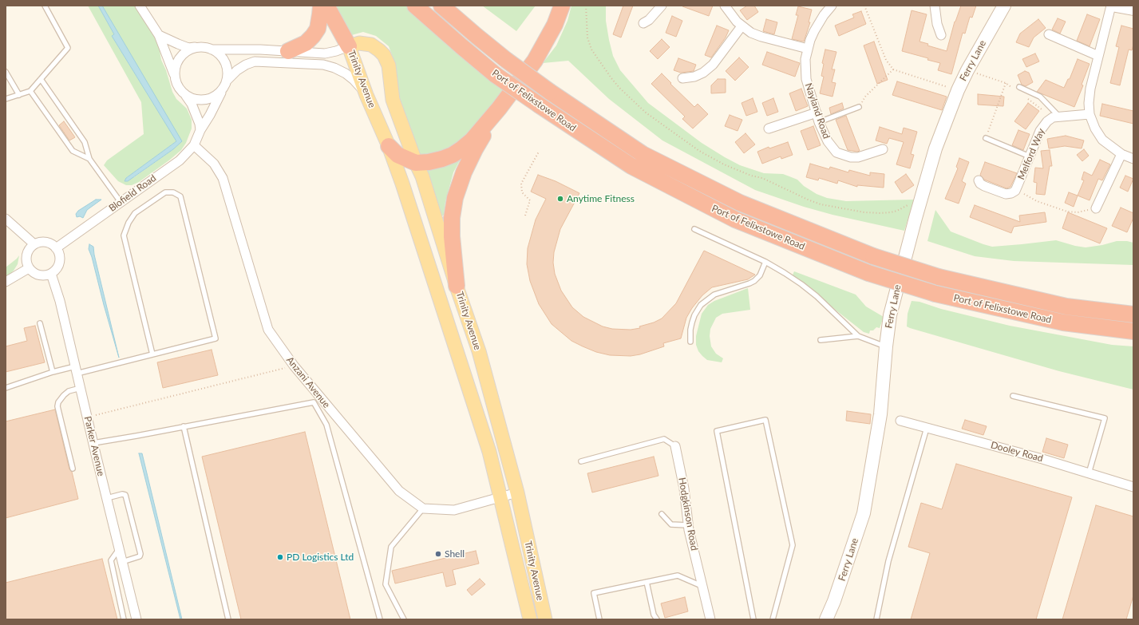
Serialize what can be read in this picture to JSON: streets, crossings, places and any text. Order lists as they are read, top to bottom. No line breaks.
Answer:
{"streets":{"highway":["Port of Felixstowe Road"],"main road":["Trinity Avenue"],"street":["Ferry Lane","Nayland Road","Melford Way","Blofield Road","Anzani Avenue","Parker Avenue","Dooley Road","Hodgkinson Road"]},"crossings":[["Blofield Road","Anzani Avenue"],["Blofield Road","Parker Avenue"]],"places":["Anytime Fitness","Shell","PD Logistics Ltd"]}
